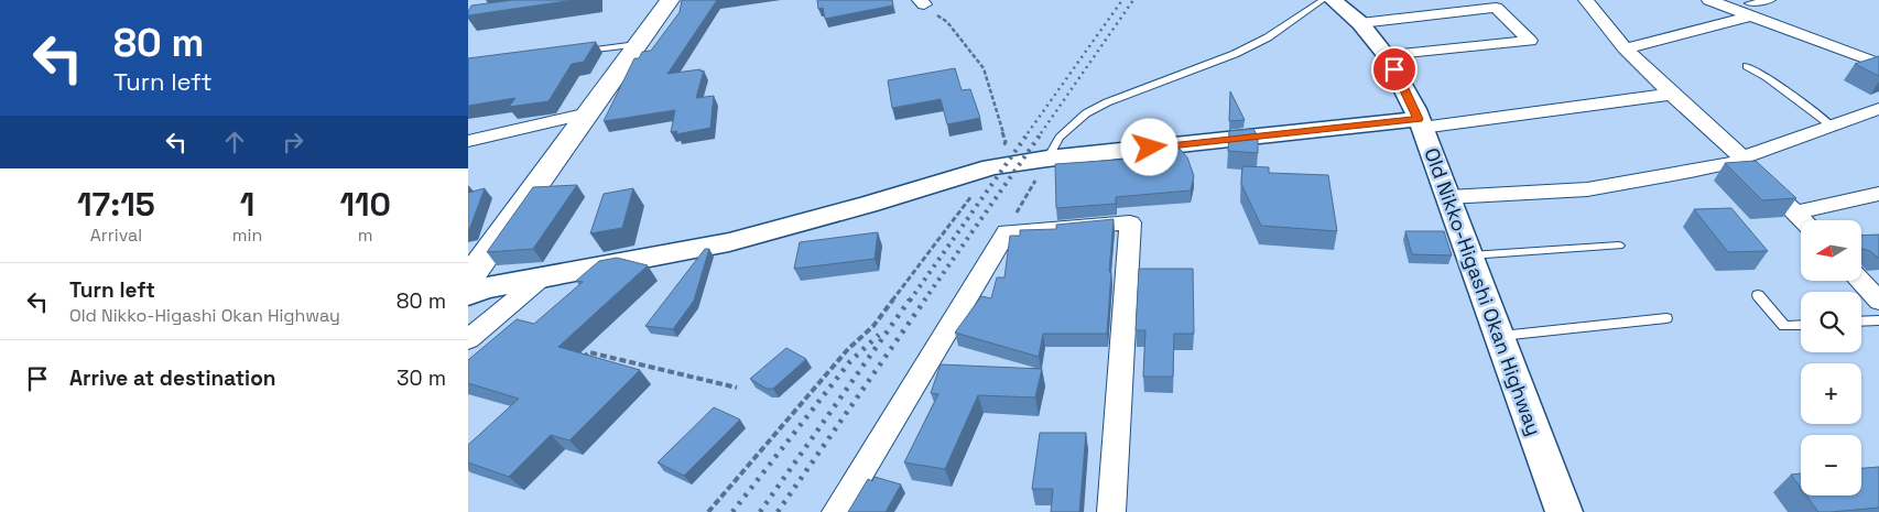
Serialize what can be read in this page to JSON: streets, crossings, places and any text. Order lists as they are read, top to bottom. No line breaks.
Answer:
{"streets":{"street":["Old Nikko-Higashi Okan Highway"]},"north":"left","page":{"turn":["80 m","Turn left"],"eta":["17:15","Arrival","1","min","110","m"],"map_buttons":["+","−"],"list":[{"name":"Turn left","note":"Old Nikko-Higashi Okan Highway","value":"80 m"},{"name":"Arrive at destination","value":"30 m"}]}}
